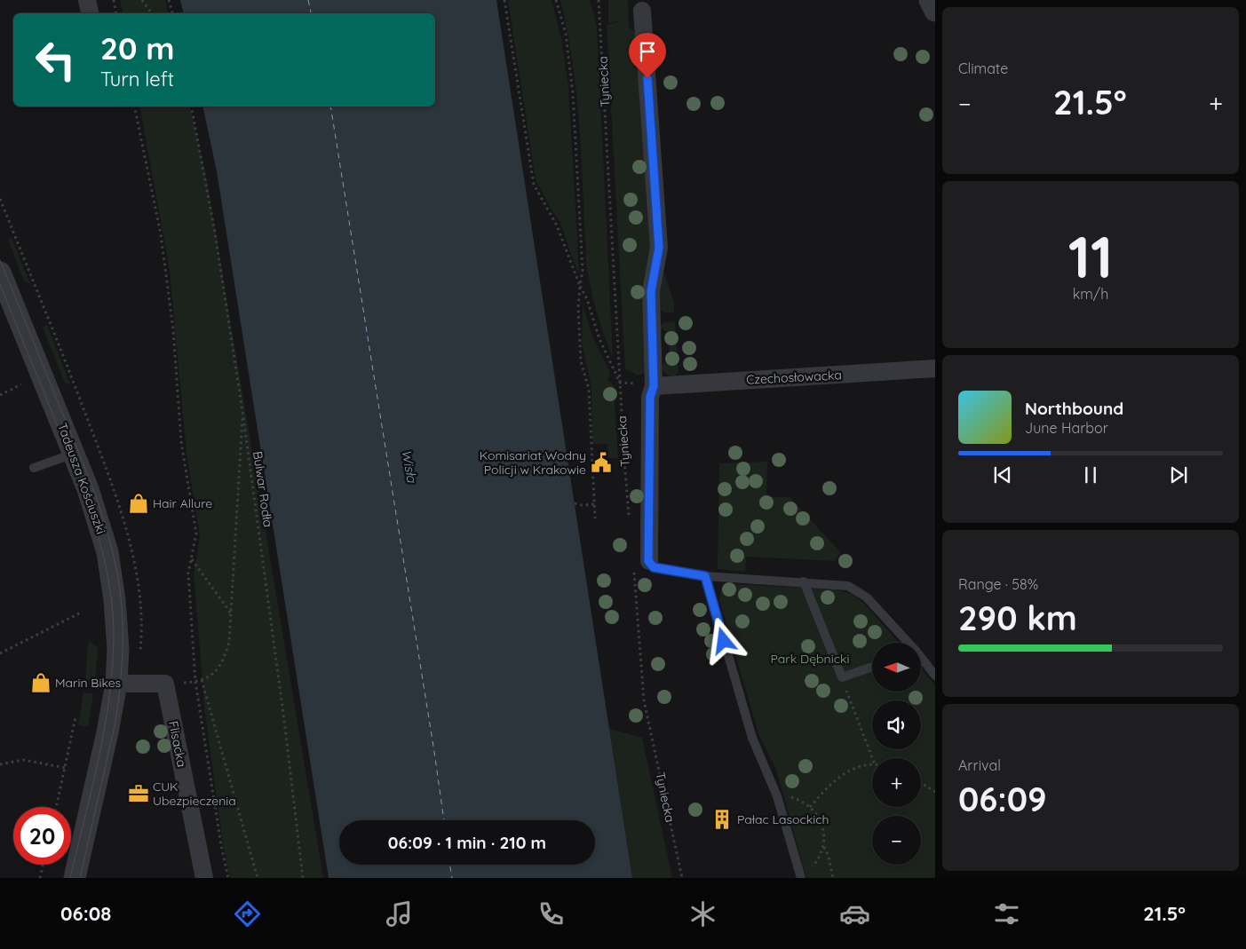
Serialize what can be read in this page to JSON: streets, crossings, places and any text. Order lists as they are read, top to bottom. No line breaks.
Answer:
{"streets":{"street":["Tyniecka","Czechosłowacka","Tadeusza Kościuszki","Flisacka"],"path":["Bulwar Rodła"]},"crossings":[["Tyniecka","Czechosłowacka"]],"water":["Wisła"],"parks":["Park Dębnicki"],"places":{"public building":["Komisariat Wodny Policji w Krakowie"],"shop":["Hair Allure","Marin Bikes"],"office":["CUK Ubezpieczenia"],"building":["Pałac Lasockich"]},"north":"left","page":{"tile":["Climate",["11","km/h"],["Range · 58%","290 km"],["Arrival","06:09"]],"turn":["20 m","Turn left"],"heat":["−","21.5°","+"],"song":["Northbound","June Harbor"],"map_buttons":["+","−"],"limit":"20","trip":"06:09 · 1 min · 210 m","tabs":["06:08","21.5°"]}}
